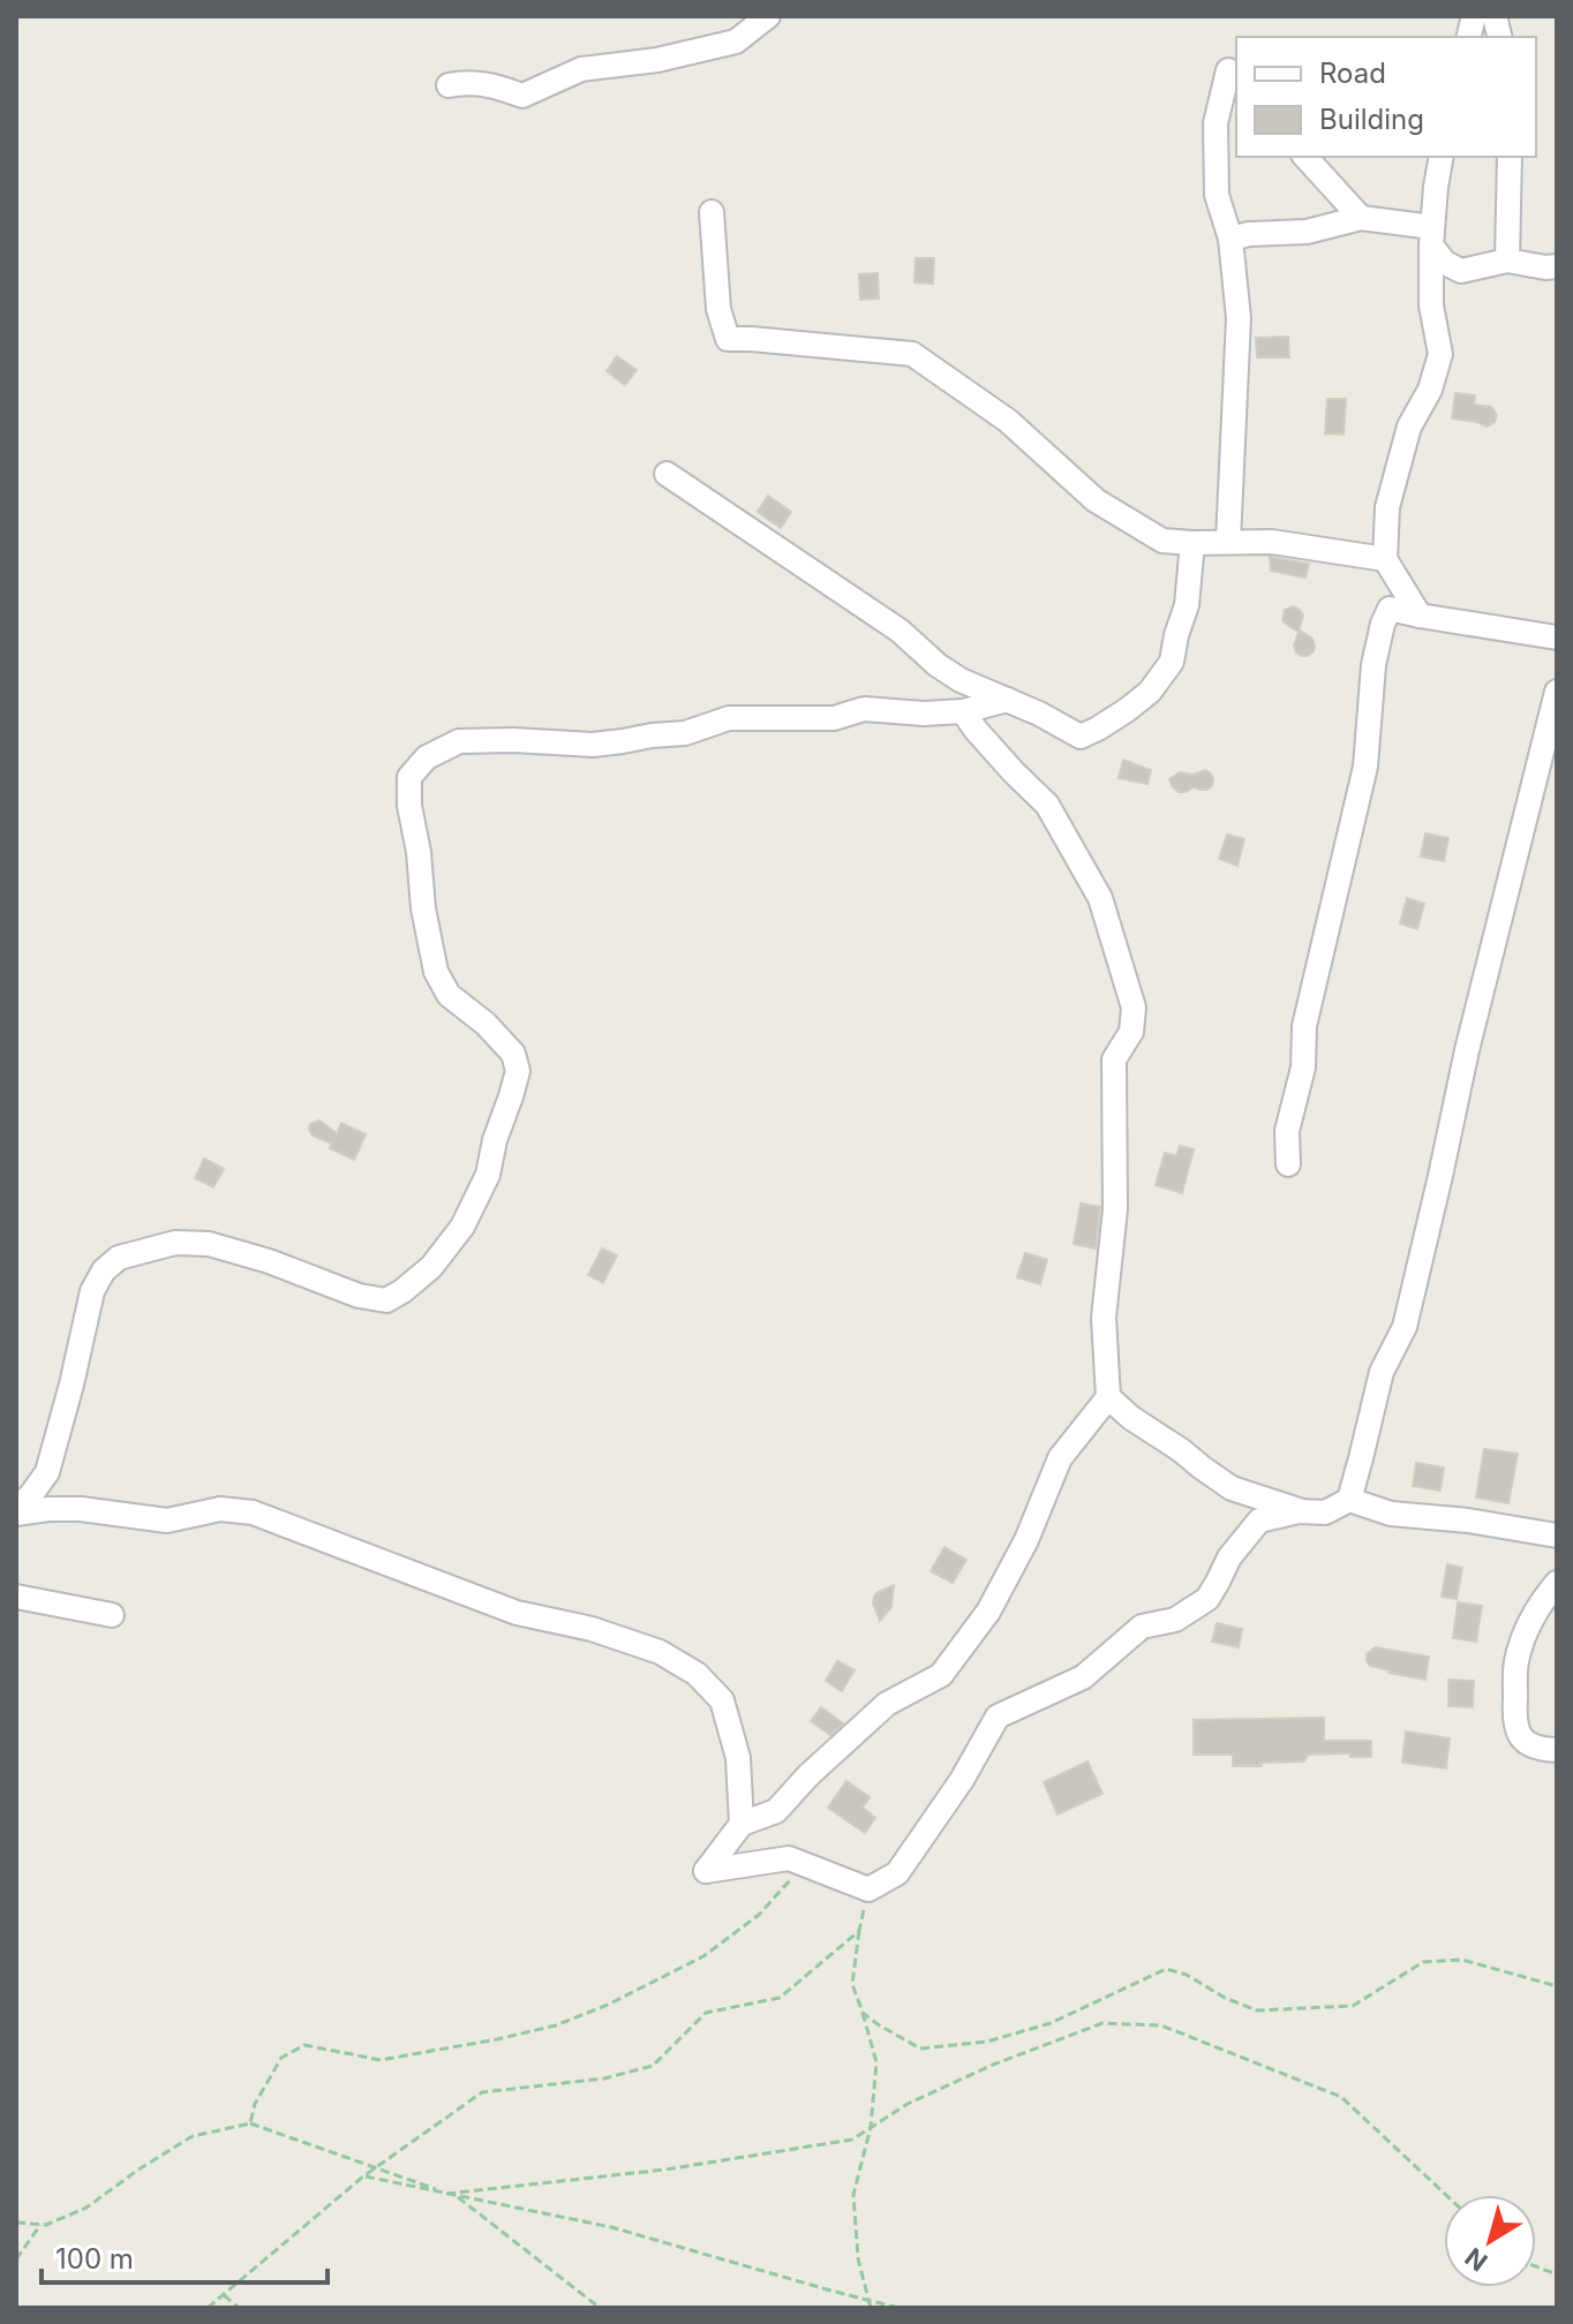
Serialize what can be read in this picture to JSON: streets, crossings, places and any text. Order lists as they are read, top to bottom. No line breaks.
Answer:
{"legend":["Road","Building"],"scale_bar":"100 m","north":"bottom left"}
